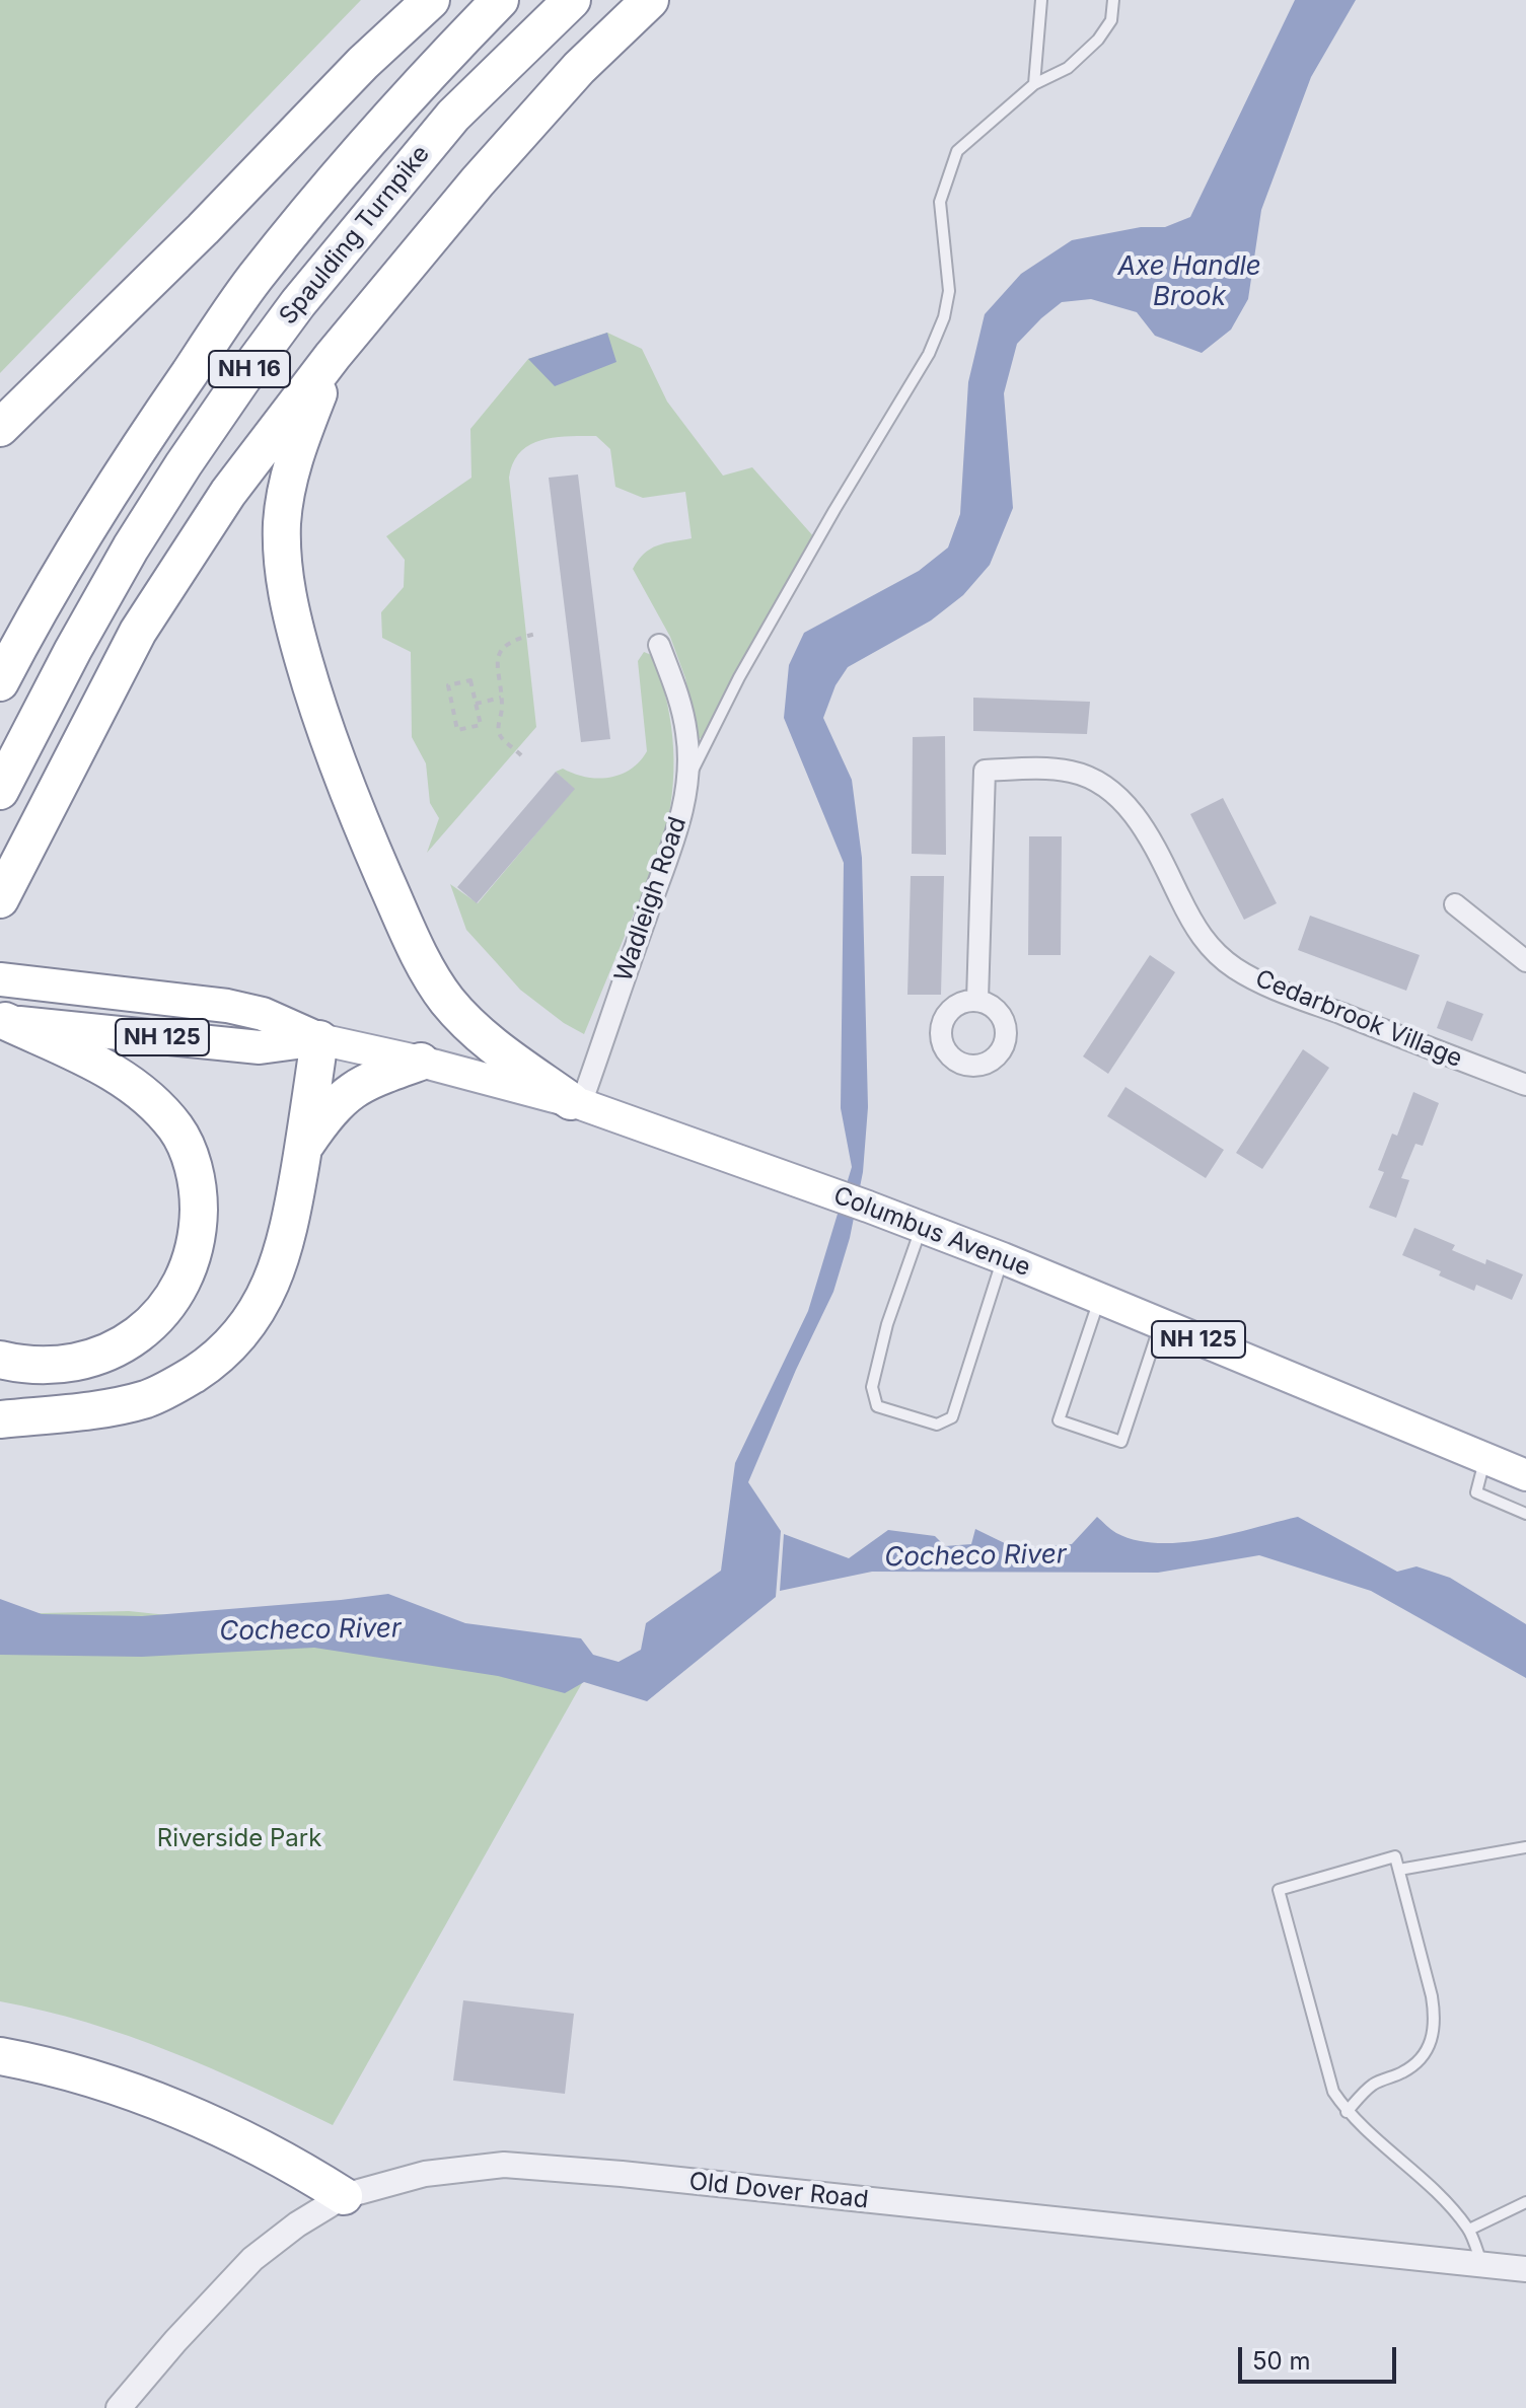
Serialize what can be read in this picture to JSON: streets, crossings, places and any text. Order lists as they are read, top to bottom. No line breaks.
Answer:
{"streets":{"highway":["Spaulding Turnpike","NH 16","NH 125"],"main road":["Columbus Avenue"],"street":["Wadleigh Road","Cedarbrook Village","Old Dover Road"]},"crossings":[["Wadleigh Road","Columbus Avenue"],["NH 125","Columbus Avenue"]],"water":["Axe Handle Brook","Cocheco River"],"parks":["Riverside Park"],"scale_bar":"50 m"}
